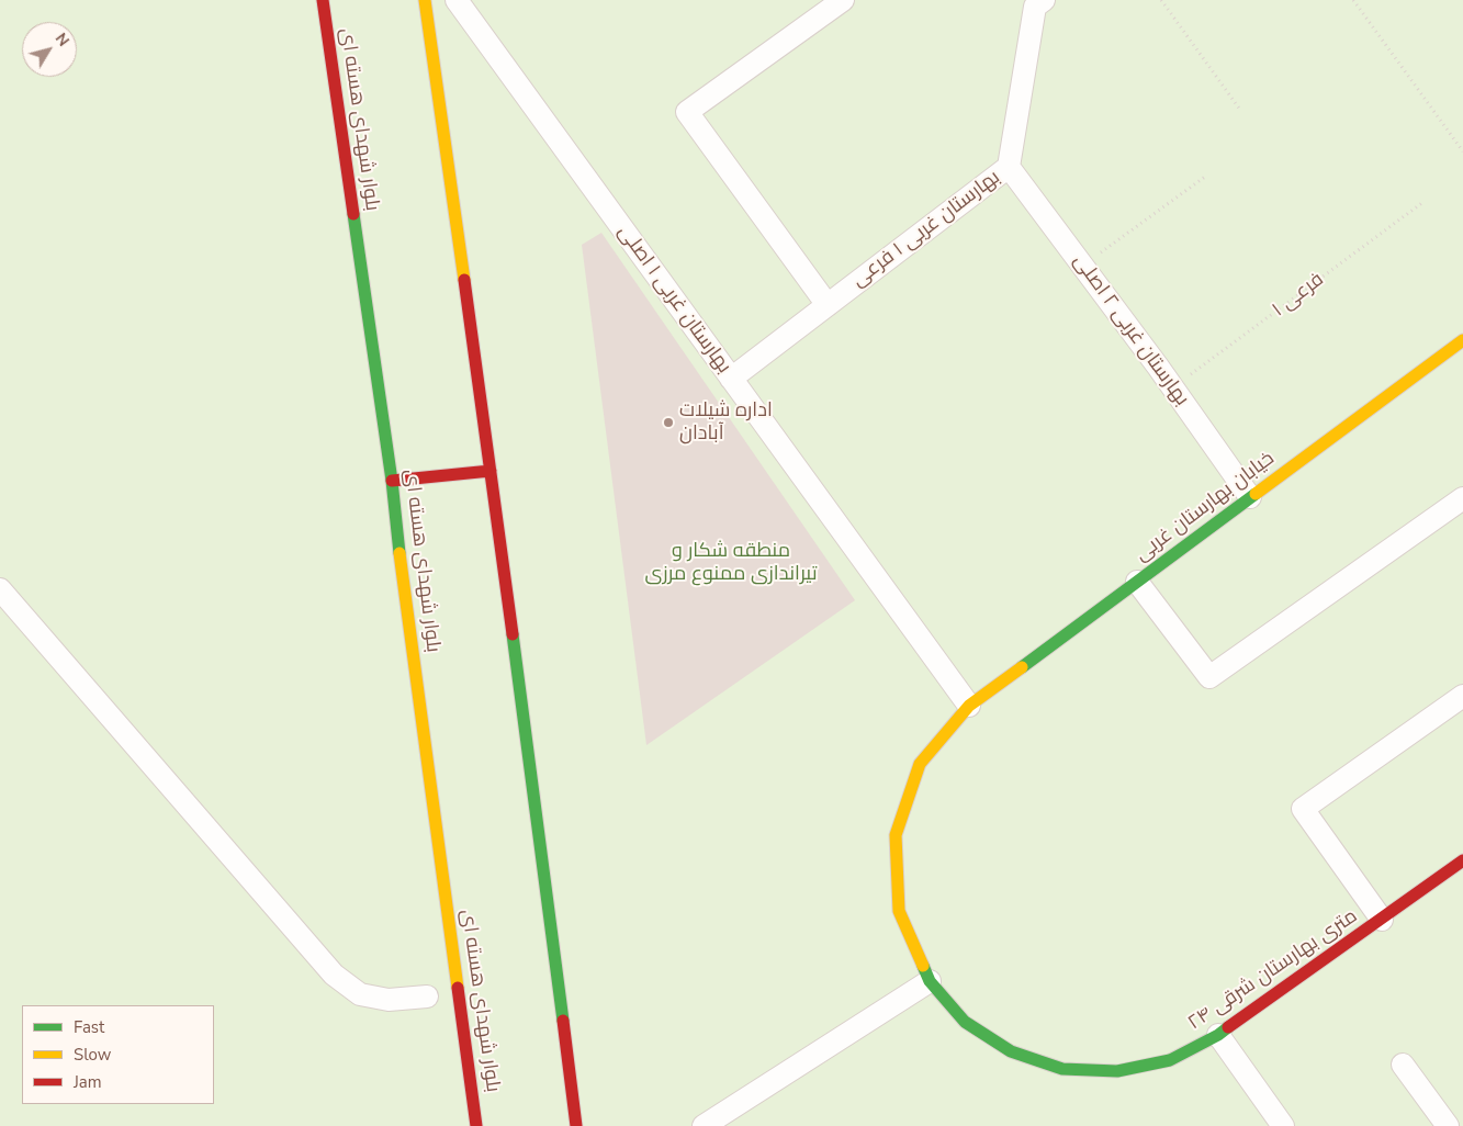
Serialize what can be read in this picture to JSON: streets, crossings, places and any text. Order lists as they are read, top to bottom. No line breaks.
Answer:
{"streets":{"main road":["بلوار شهدای هسته ای","خیابان بهارستان غربی","۲۴ متری بهارستان شرقی"],"street":["بهارستان غربی ۱ فرعی","بهارستان غربی ۱ اصلی","بهارستان غربی ۲ اصلی"],"path":["۱ فرعی"]},"crossings":[["بهارستان غربی ۱ فرعی","بهارستان غربی ۱ اصلی"],["بهارستان غربی ۱ فرعی","بهارستان غربی ۲ اصلی"],["۱ فرعی","بهارستان غربی ۲ اصلی"],["بهارستان غربی ۱ اصلی","خیابان بهارستان غربی"],["بهارستان غربی ۱ اصلی","۲۴ متری بهارستان شرقی"],["بهارستان غربی ۲ اصلی","خیابان بهارستان غربی"],["خیابان بهارستان غربی","۲۴ متری بهارستان شرقی"]],"parks":["منطقه شکار و تیراندازی ممنوع مرزی"],"places":["اداره شیلات آبادان"],"legend":["Fast","Slow","Jam"],"north":"top right"}
